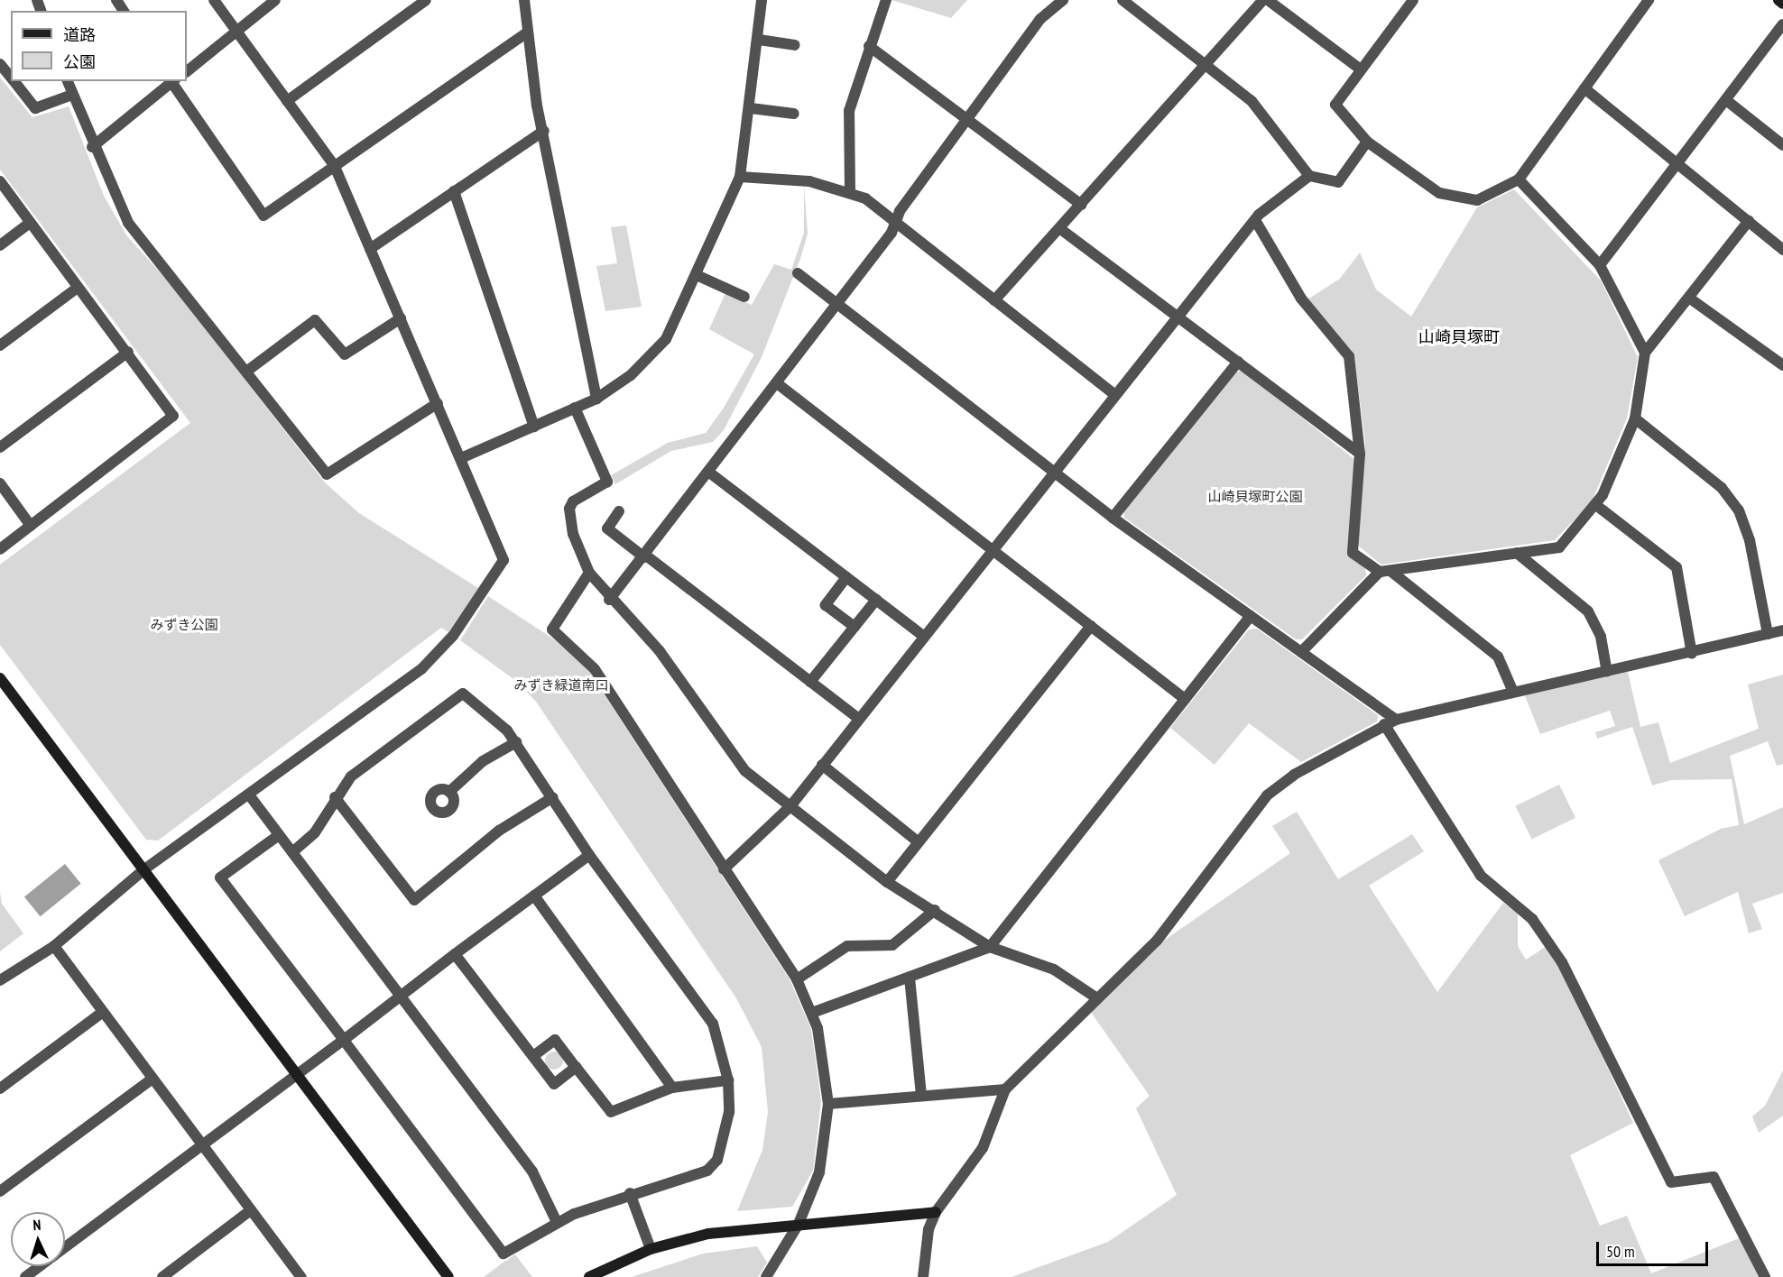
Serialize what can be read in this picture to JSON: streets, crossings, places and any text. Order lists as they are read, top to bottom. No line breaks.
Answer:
{"districts":["山崎貝塚町"],"parks":["山崎貝塚町公園","みずき公園","みずき緑道南口"],"legend":["道路","公園"],"scale_bar":"50 m","north":"top"}
